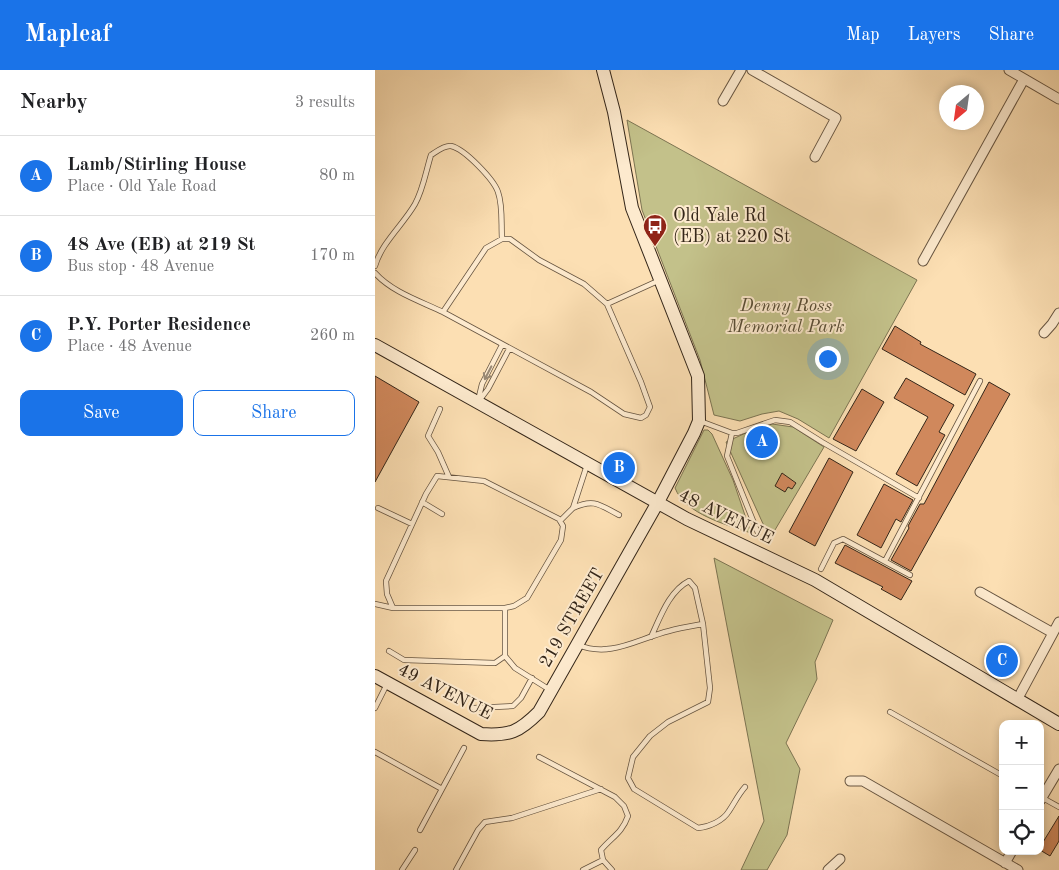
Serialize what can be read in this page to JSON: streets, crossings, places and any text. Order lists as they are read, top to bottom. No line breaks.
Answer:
{"streets":{"street":["48 AVENUE","219 STREET","49 AVENUE"]},"crossings":[["48 AVENUE","219 STREET"],["219 STREET","49 AVENUE"]],"parks":["Denny Ross Memorial Park"],"places":{"bus stop":["Old Yale Rd (EB) at 220 St"]},"north":"bottom left","page":{"header":"Mapleaf","nav":["Map","Layers","Share"],"heading":["Nearby","3 results"],"list":[{"mark":"A","name":"Lamb/Stirling House","note":"Place · Old Yale Road","value":"80 m"},{"mark":"B","name":"48 Ave (EB) at 219 St","note":"Bus stop · 48 Avenue","value":"170 m"},{"mark":"C","name":"P.Y. Porter Residence","note":"Place · 48 Avenue","value":"260 m"}],"buttons":["Save","Share"],"pins":["A","B","C"],"map_buttons":["+","−"]}}
